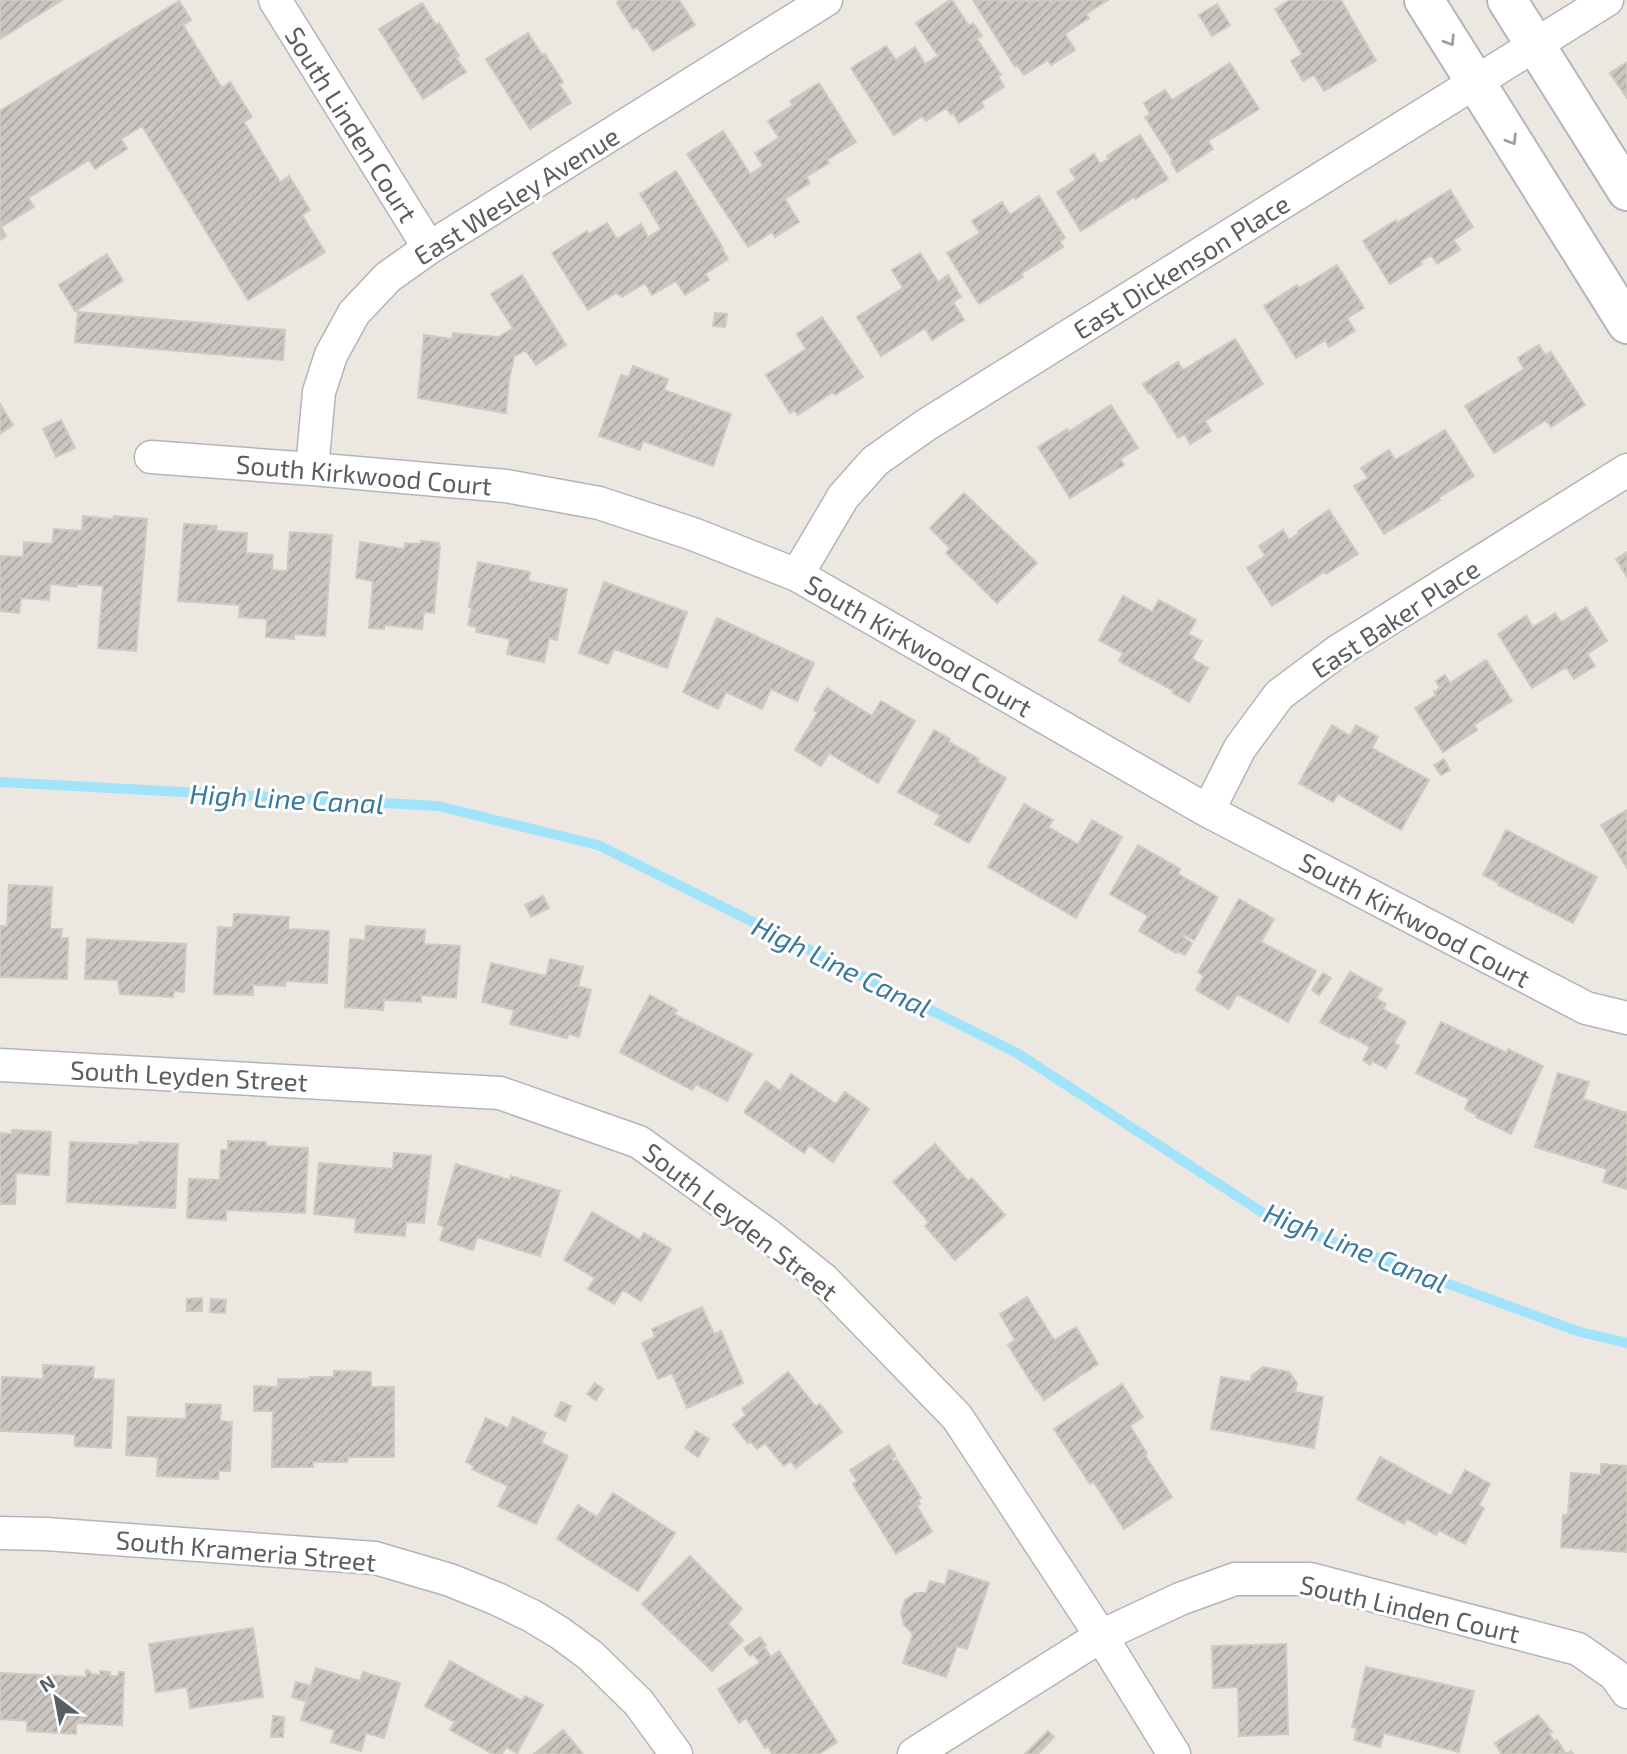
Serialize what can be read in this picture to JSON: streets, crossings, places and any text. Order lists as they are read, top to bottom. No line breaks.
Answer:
{"streets":{"street":["South Linden Court","East Wesley Avenue","East Dickenson Place","South Kirkwood Court","East Baker Place","South Leyden Street","South Krameria Street"]},"crossings":[["South Linden Court","East Wesley Avenue"],["South Linden Court","South Leyden Street"],["East Wesley Avenue","South Kirkwood Court"],["East Dickenson Place","South Kirkwood Court"],["South Kirkwood Court","East Baker Place"]],"water":["High Line Canal"],"north":"top left"}
